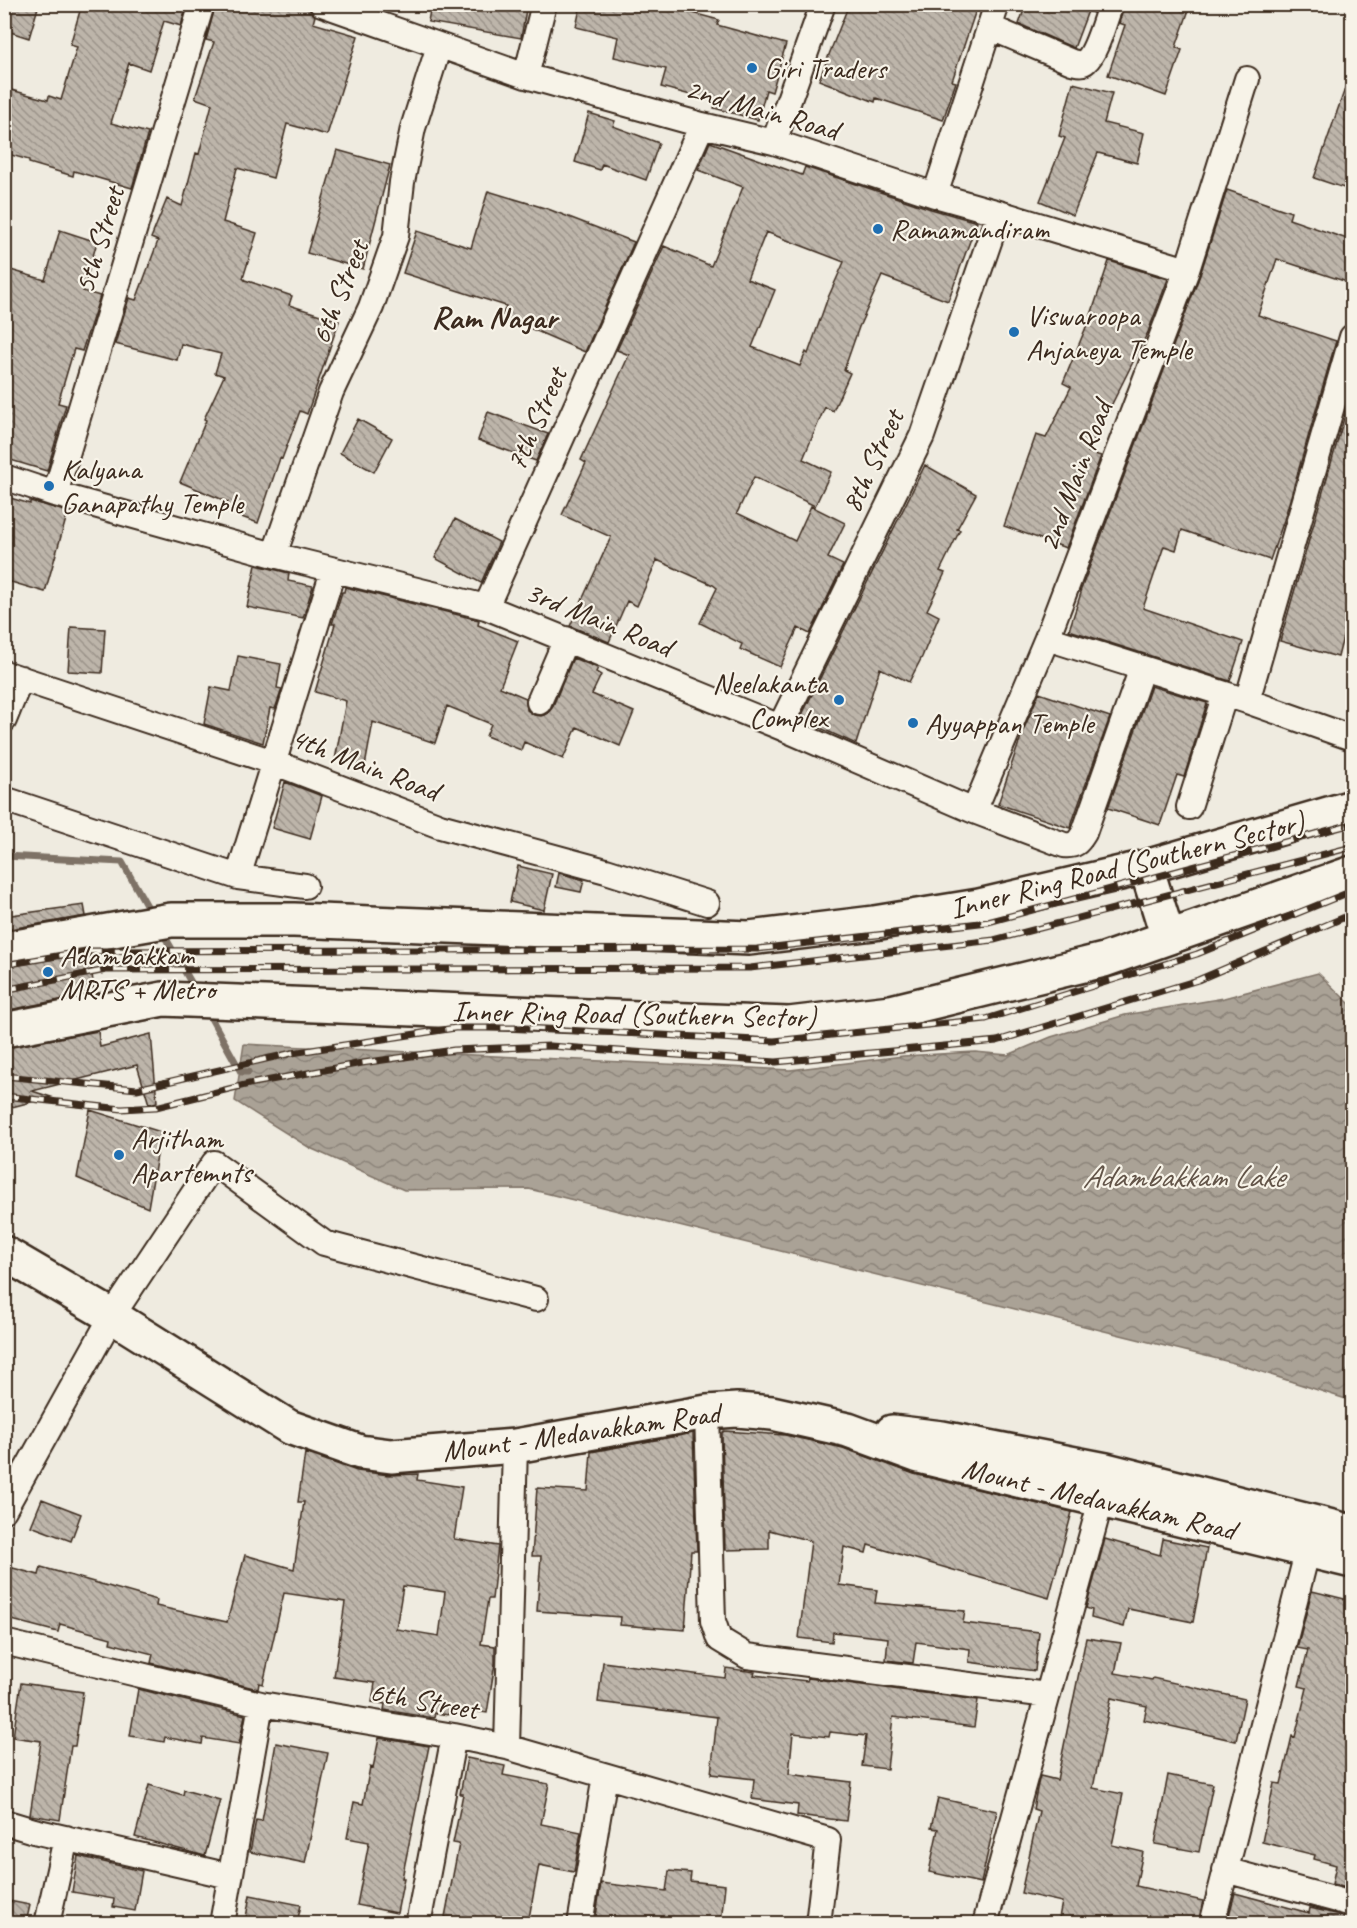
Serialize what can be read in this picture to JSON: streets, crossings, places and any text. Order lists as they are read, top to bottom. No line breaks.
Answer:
{"streets":{"main road":["Inner Ring Road (Southern Sector)","Mount - Medavakkam Road"],"street":["2nd Main Road","5th Street","6th Street","7th Street","8th Street","3rd Main Road","4th Main Road"]},"crossings":[["2nd Main Road","6th Street"],["2nd Main Road","7th Street"],["2nd Main Road","8th Street"],["5th Street","3rd Main Road"],["6th Street","3rd Main Road"],["7th Street","3rd Main Road"],["8th Street","3rd Main Road"]],"districts":["Ram Nagar"],"water":["Adambakkam Lake"],"places":["Giri Traders","Ramamandiram","Viswaroopa Anjaneya Temple","Kalyana Ganapathy Temple","Neelakanta Complex","Ayyappan Temple","Adambakkam MRTS + Metro","Arjitham Apartemnts"]}
